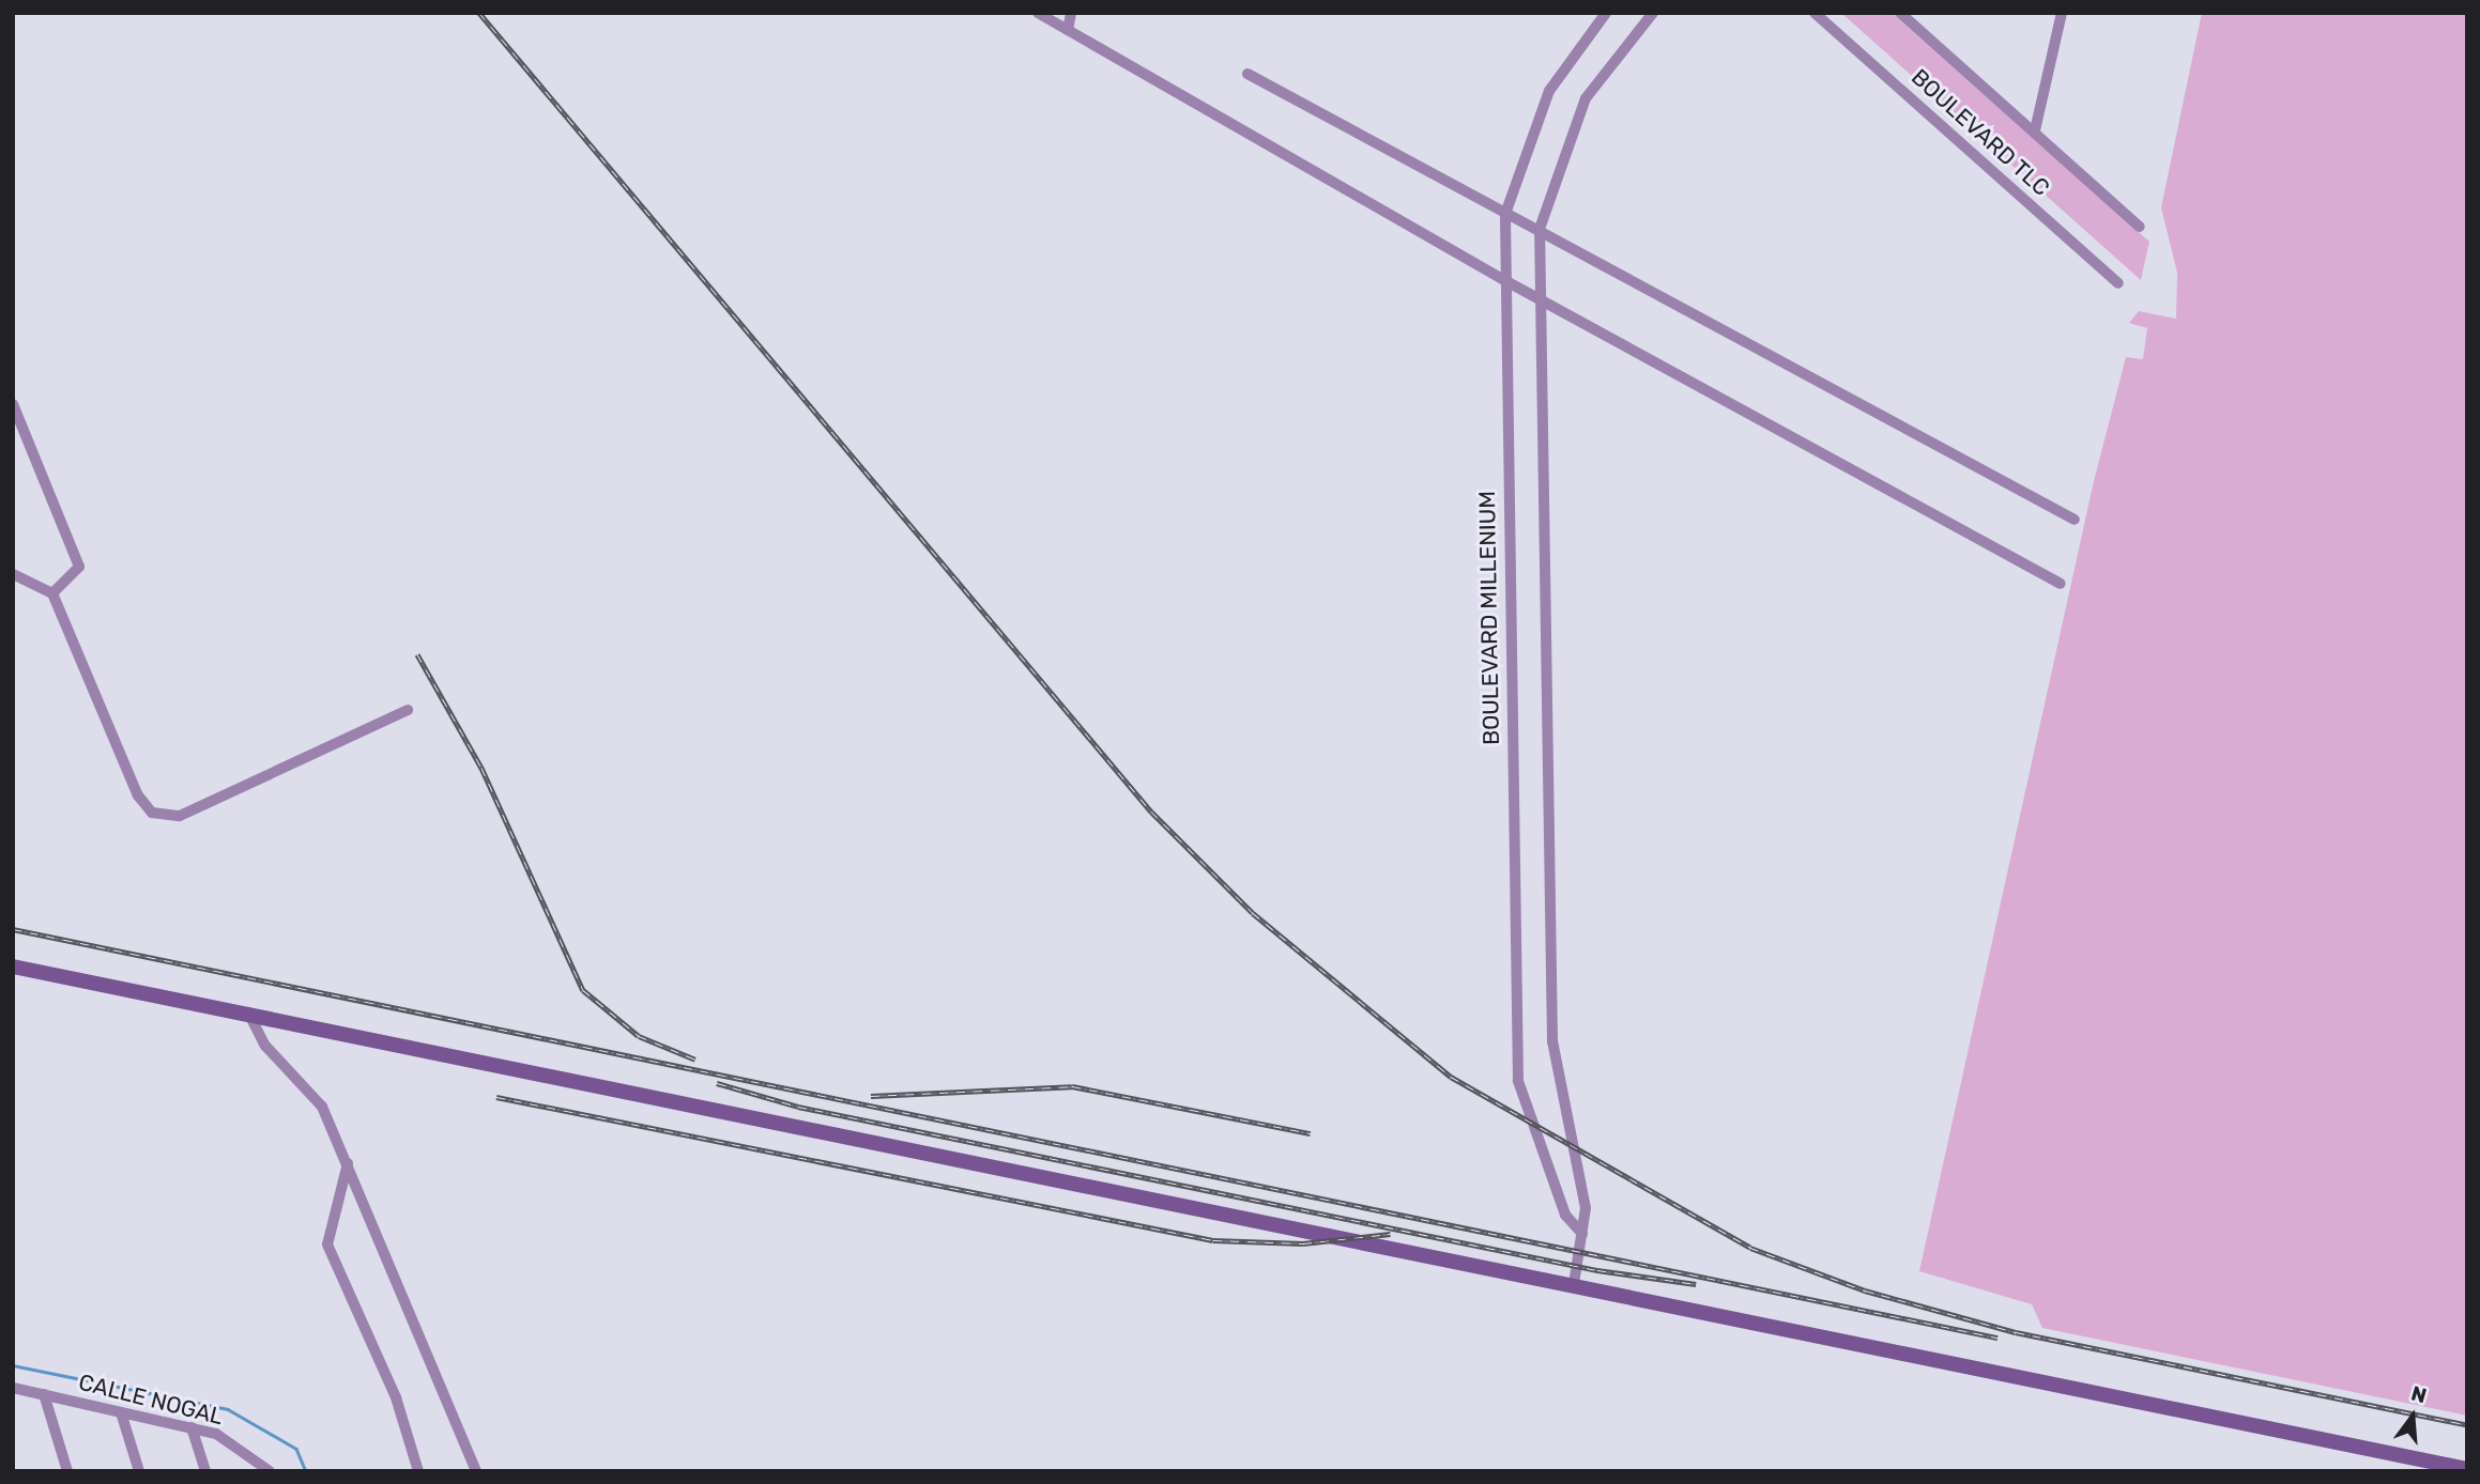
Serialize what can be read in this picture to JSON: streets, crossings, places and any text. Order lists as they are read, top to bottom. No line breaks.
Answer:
{"streets":{"street":["BOULEVARD TLC","BOULEVARD MILLENIUM","CALLE NOGAL"]},"north":"top"}
